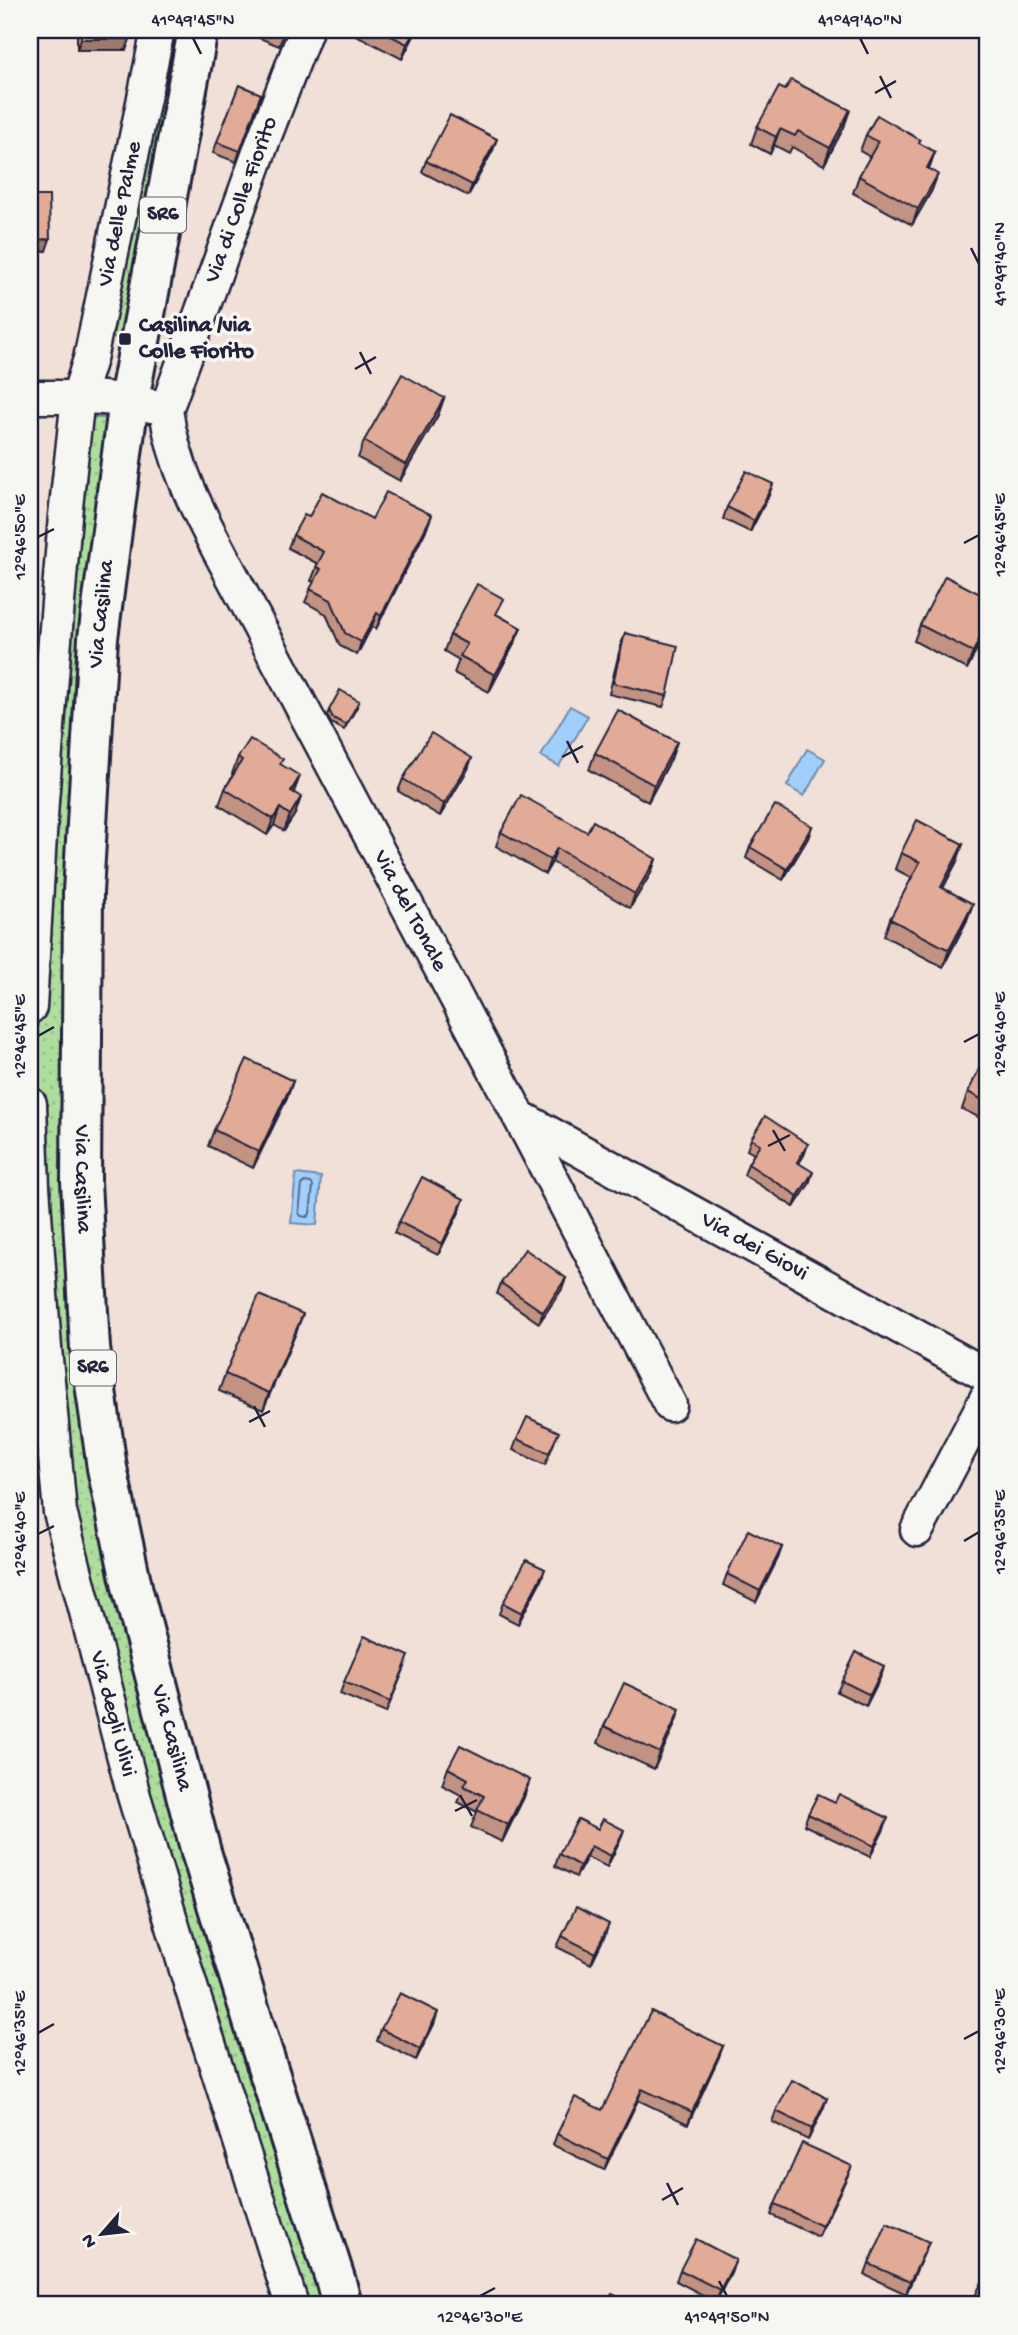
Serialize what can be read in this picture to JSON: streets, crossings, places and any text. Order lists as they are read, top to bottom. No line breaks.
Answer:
{"streets":{"main road":["SR6","Via Casilina"],"street":["Via di Colle Fiorito","Via delle Palme","Via del Tonale","Via dei Giovi","Via degli Ulivi"]},"crossings":[["Via di Colle Fiorito","Via del Tonale"],["Via del Tonale","Via dei Giovi"]],"places":{"transit":["Casilina /via Colle Fiorito"]},"north":"bottom left","coordinates":["41°49'45\"N","41°49'40\"N","12°46'45\"E","12°46'50\"E","12°46'40\"E","12°46'35\"E","12°46'30\"E","41°49'50\"N"]}
